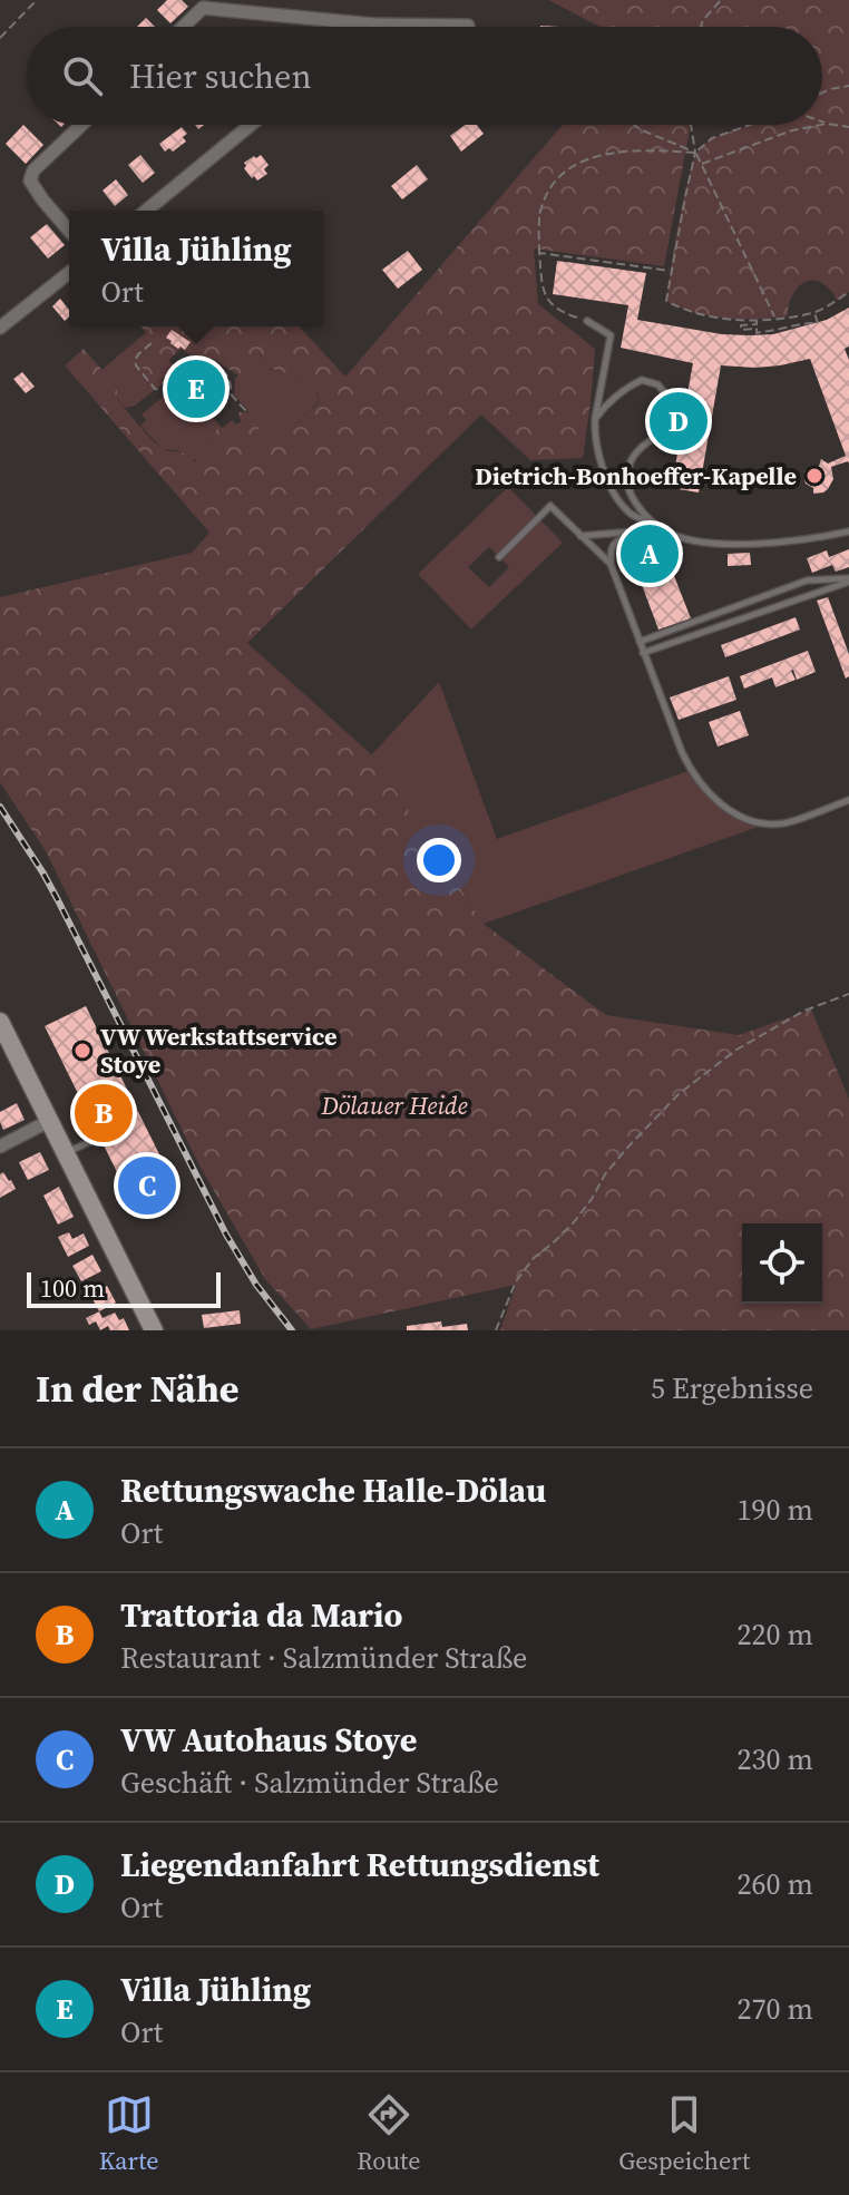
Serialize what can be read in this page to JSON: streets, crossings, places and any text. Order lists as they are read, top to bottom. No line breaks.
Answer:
{"parks":["Dölauer Heide"],"places":["Dietrich-Bonhoeffer-Kapelle","VW Werkstattservice Stoye"],"scale_bar":"100 m","page":{"search":"Hier suchen","popup":["Villa Jühling","Ort"],"pins":["E","D","A","B","C"],"scale":"100 m","heading":["In der Nähe","5 Ergebnisse"],"list":[{"mark":"A","name":"Rettungswache Halle-Dölau","note":"Ort","value":"190 m"},{"mark":"B","name":"Trattoria da Mario","note":"Restaurant · Salzmünder Straße","value":"220 m"},{"mark":"C","name":"VW Autohaus Stoye","note":"Geschäft · Salzmünder Straße","value":"230 m"},{"mark":"D","name":"Liegendanfahrt Rettungsdienst","note":"Ort","value":"260 m"},{"mark":"E","name":"Villa Jühling","note":"Ort","value":"270 m"}],"nav":["Karte","Route","Gespeichert"]}}
